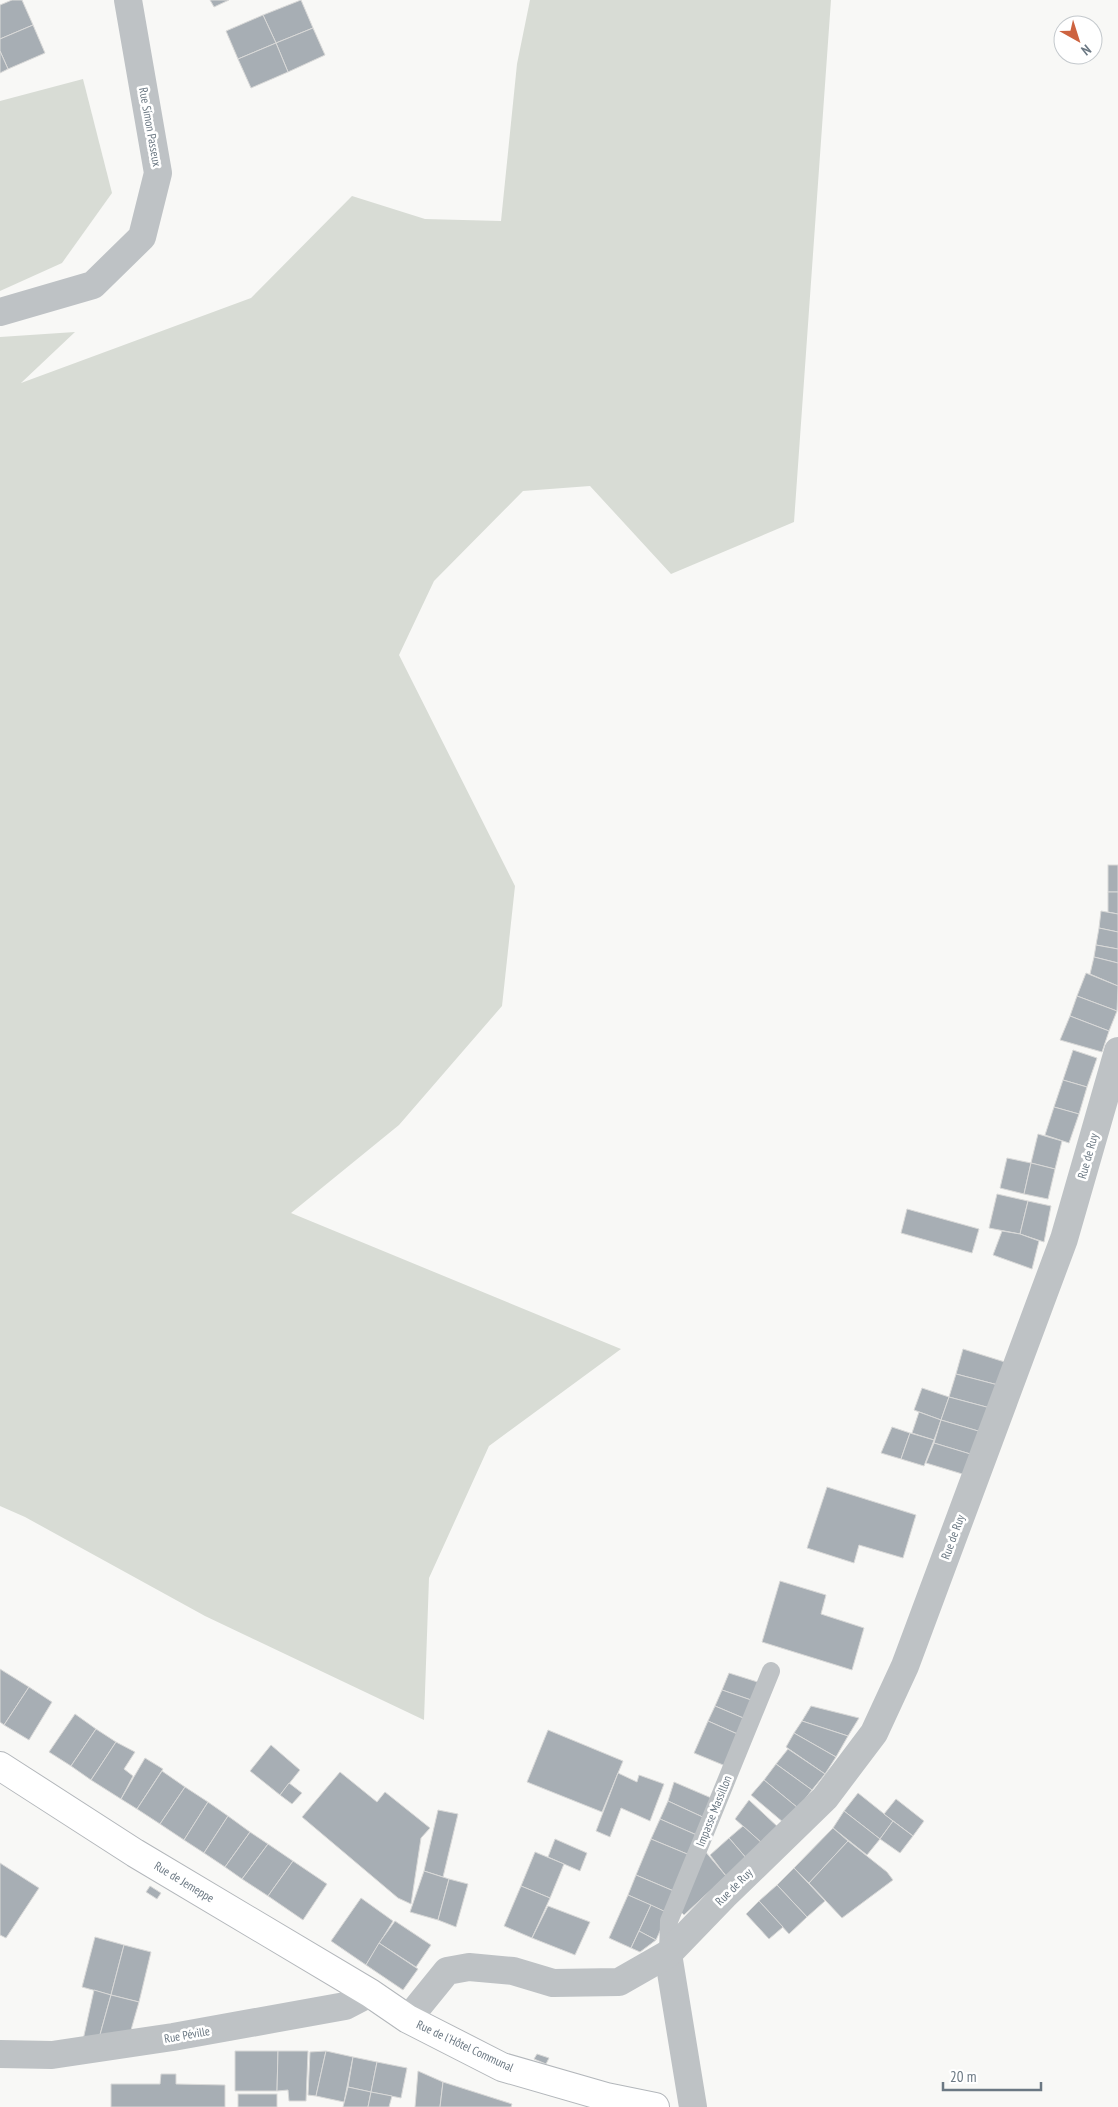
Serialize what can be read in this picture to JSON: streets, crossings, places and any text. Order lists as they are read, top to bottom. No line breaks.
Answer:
{"streets":{"street":["Rue Simon Passeux","Rue de Ruy","Rue de Jemeppe","Rue Péville","Rue de l'Hôtel Communal"],"lane":["Impasse Massillon"]},"crossings":[["Rue de Ruy","Impasse Massillon"],["Rue de Ruy","Rue de l'Hôtel Communal"],["Rue de Jemeppe","Rue Péville"],["Rue de Jemeppe","Rue de l'Hôtel Communal"],["Rue Péville","Rue de l'Hôtel Communal"]],"scale_bar":"20 m","north":"bottom right"}
